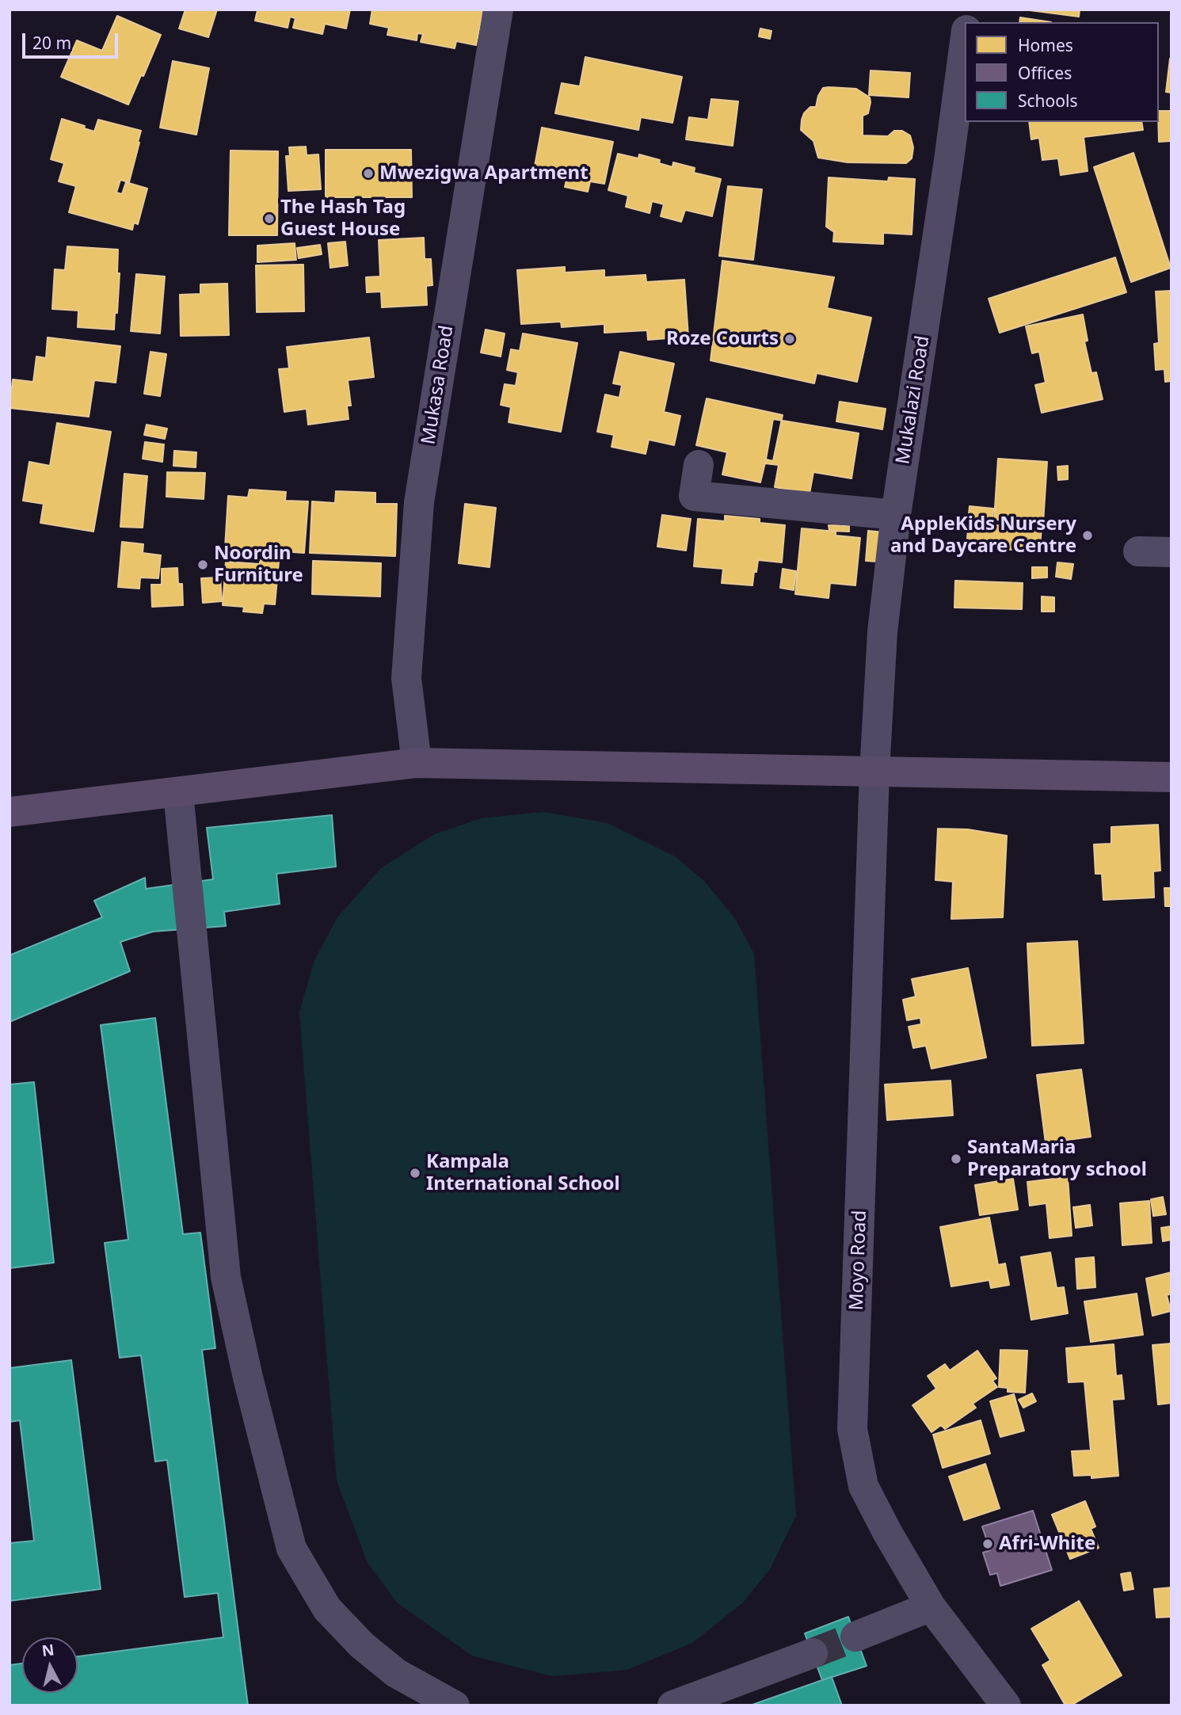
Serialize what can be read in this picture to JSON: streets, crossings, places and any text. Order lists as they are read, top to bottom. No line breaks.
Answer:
{"streets":{"street":["Mukasa Road","Mukalazi Road","Moyo Road"]},"crossings":[["Mukalazi Road","Moyo Road"]],"places":["Mwezigwa Apartment","The Hash Tag Guest House","Roze Courts","AppleKids Nursery and Daycare Centre","Noordin Furniture","SantaMaria Preparatory school","Kampala International School","Afri-White"],"legend":["Homes","Offices","Schools"],"scale_bar":"20 m","north":"top"}
